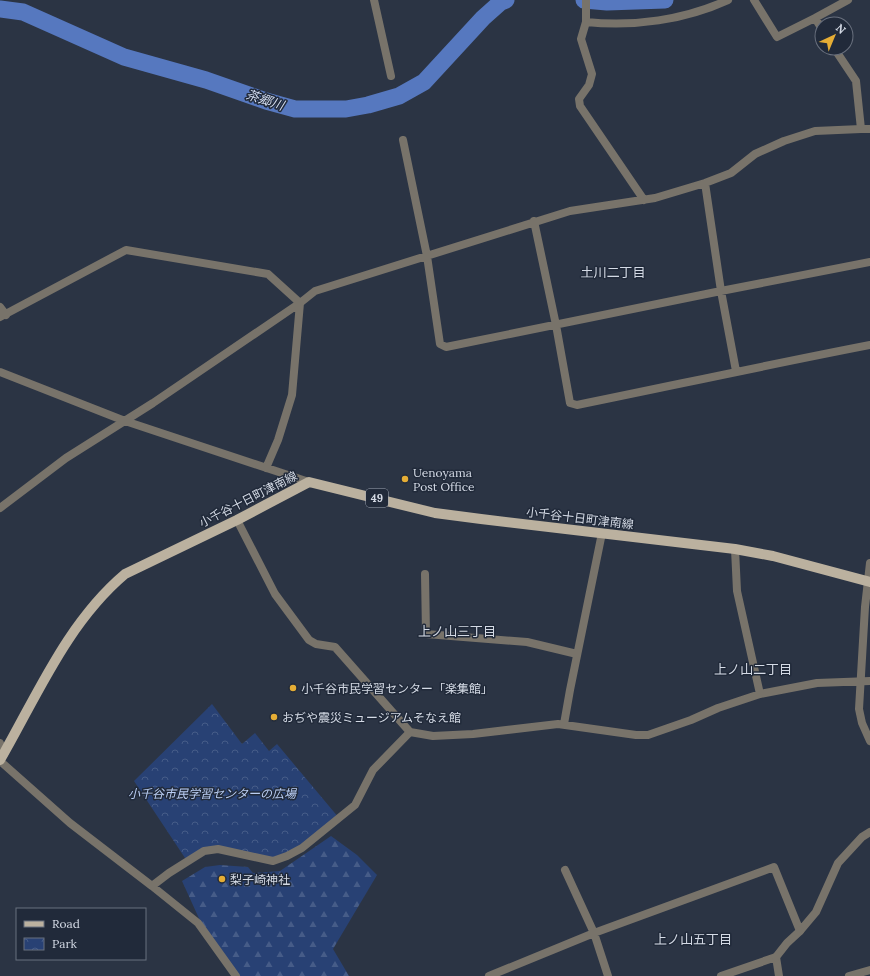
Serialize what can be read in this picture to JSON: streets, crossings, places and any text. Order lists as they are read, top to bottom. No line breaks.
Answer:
{"streets":{"main road":["49","小千谷十日町津南線"]},"districts":["土川二丁目","上ノ山三丁目","上ノ山二丁目","上ノ山五丁目"],"water":["茶郷川"],"parks":["小千谷市民学習センターの広場"],"places":["Uenoyama Post Office","小千谷市民学習センター「楽集館」","おぢや震災ミュージアムそなえ館","梨子崎神社"],"legend":["Road","Park"],"north":"top right"}
